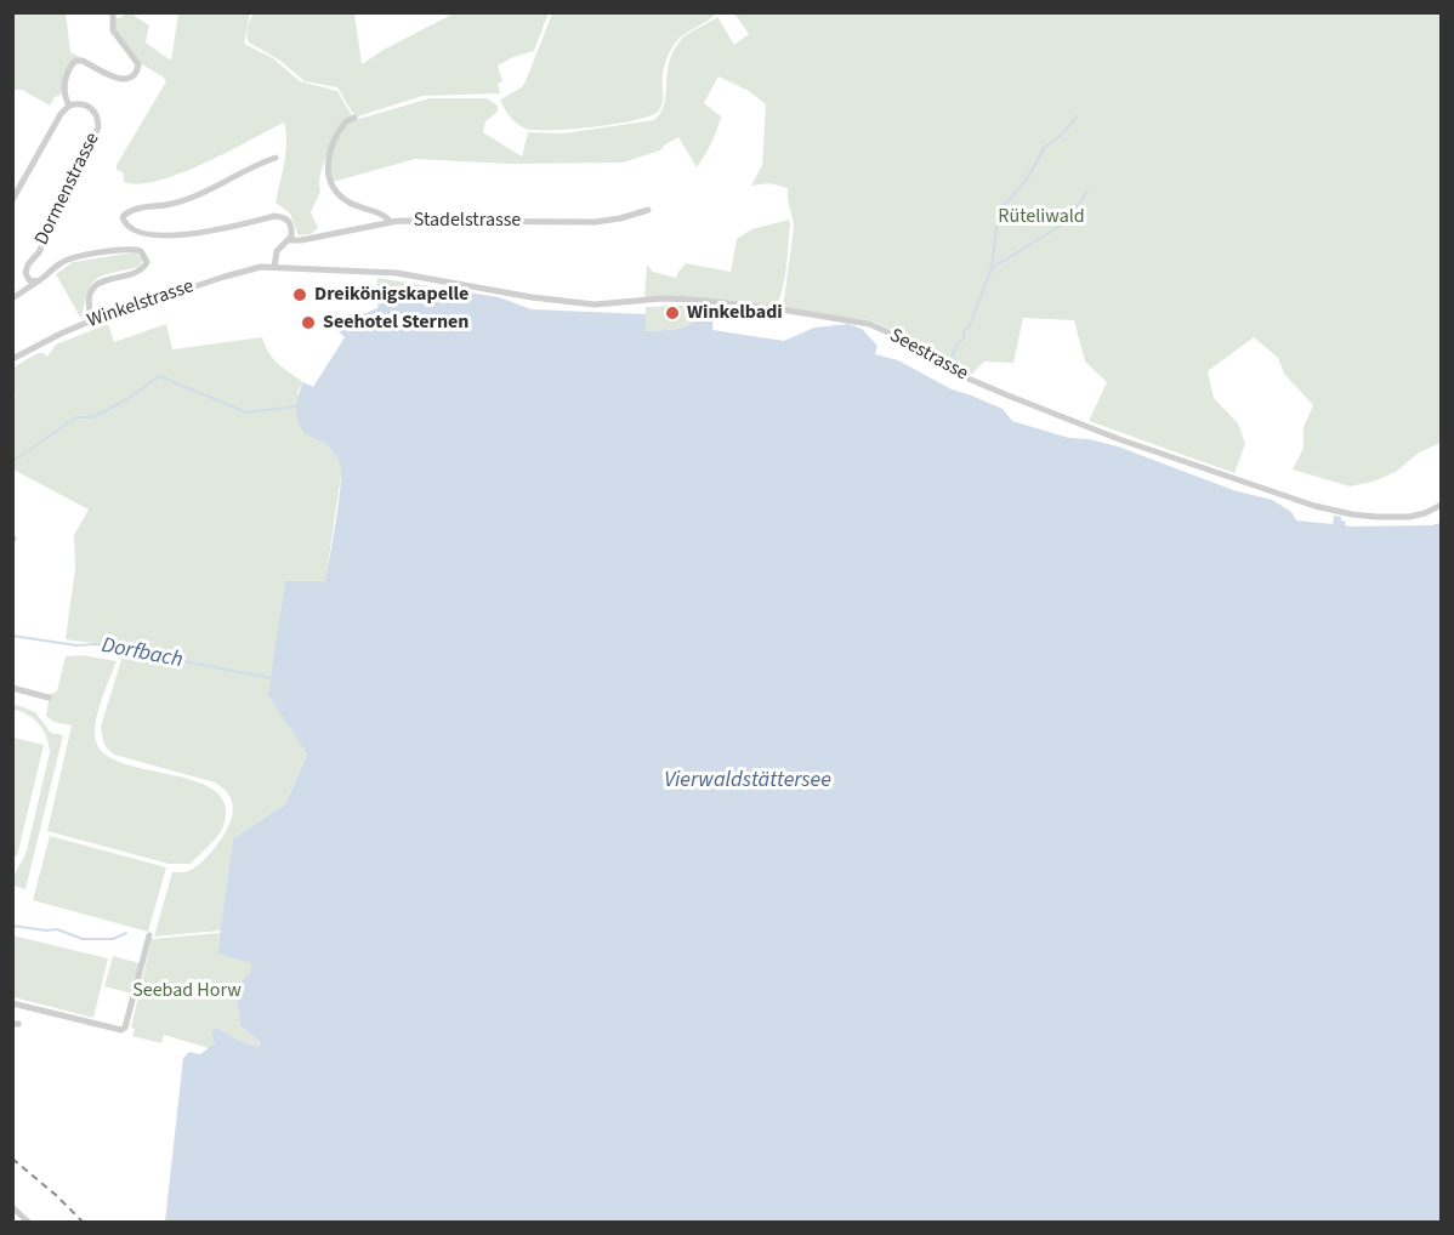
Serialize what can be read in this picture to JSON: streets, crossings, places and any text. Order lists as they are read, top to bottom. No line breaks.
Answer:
{"streets":{"street":["Dormenstrasse","Stadelstrasse","Winkelstrasse","Seestrasse"]},"crossings":[["Dormenstrasse","Winkelstrasse"],["Winkelstrasse","Seestrasse"]],"water":["Dorfbach","Vierwaldstättersee"],"parks":["Rüteliwald","Seebad Horw"],"places":["Dreikönigskapelle","Winkelbadi","Seehotel Sternen"]}
